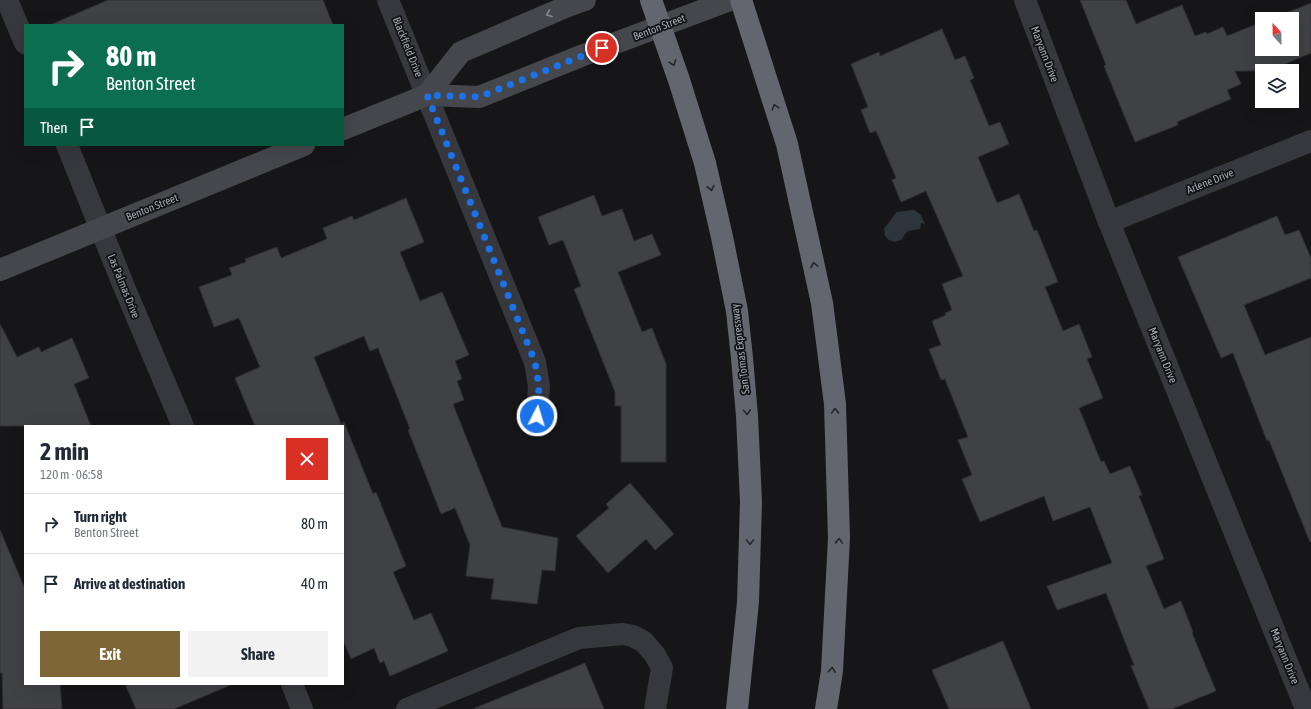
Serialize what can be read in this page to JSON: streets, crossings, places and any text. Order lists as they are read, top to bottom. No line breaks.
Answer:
{"streets":{"highway":["San Tomas Expressway"],"main road":["Benton Street"],"street":["Blackfield Drive","Maryann Drive","Arlene Drive","Las Palmas Drive"]},"crossings":[["Benton Street","Blackfield Drive"],["Benton Street","Las Palmas Drive"],["Benton Street","San Tomas Expressway"],["Maryann Drive","Arlene Drive"]],"north":"top","page":{"turn":["80 m","Benton Street"],"then":"Then","heading":["2 min","120 m · 06:58"],"list":[{"name":"Turn right","note":"Benton Street","value":"80 m"},{"name":"Arrive at destination","value":"40 m"}],"buttons":["Exit","Share"]}}
